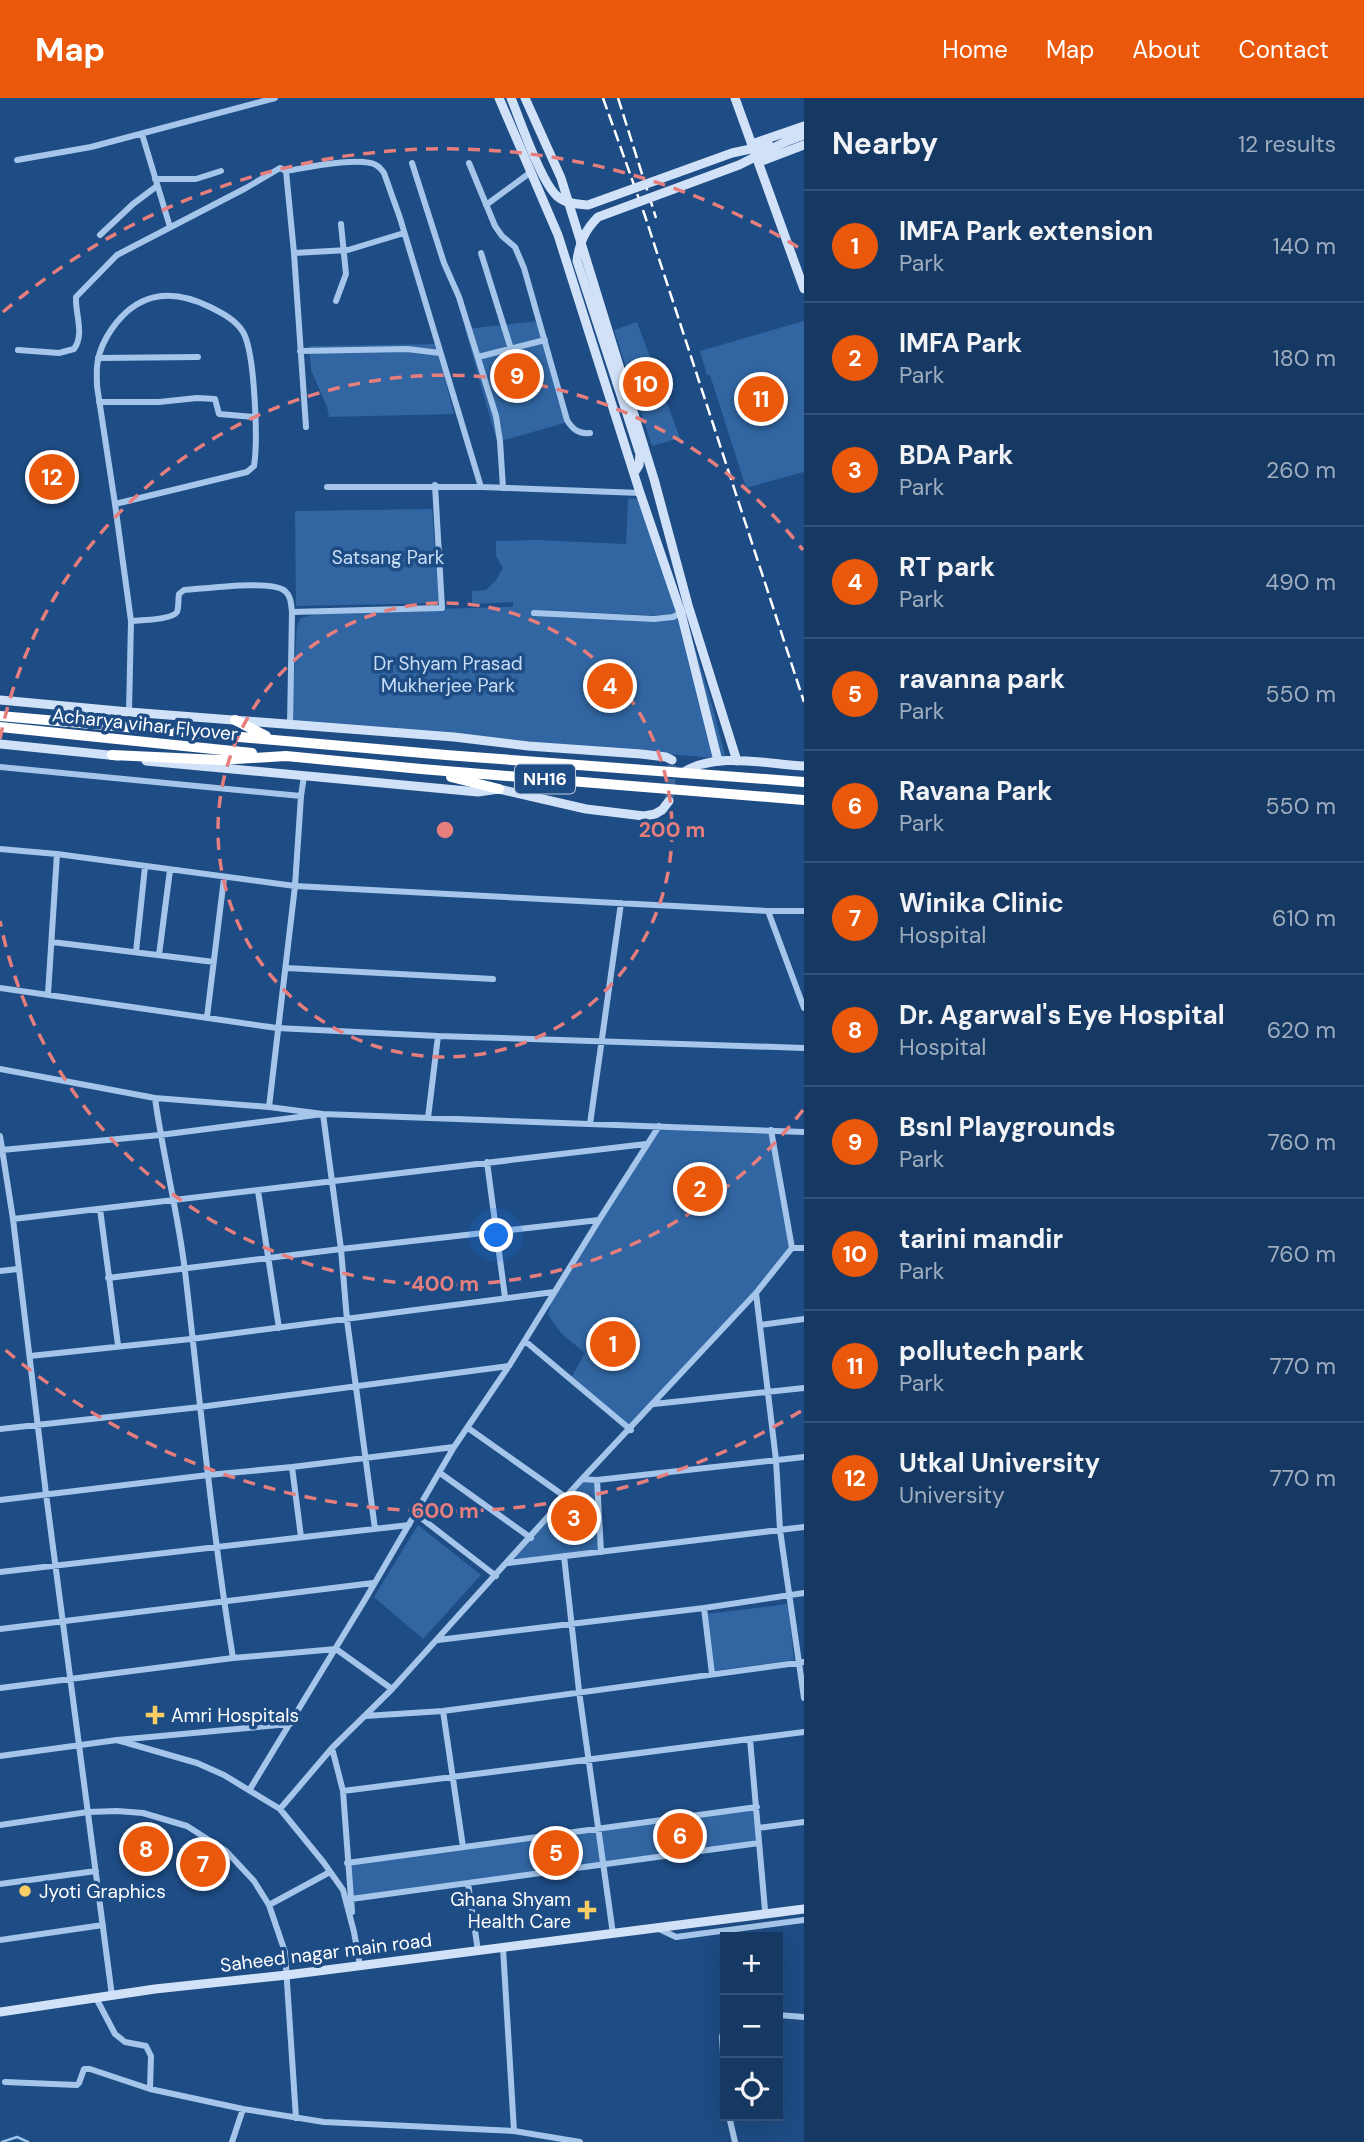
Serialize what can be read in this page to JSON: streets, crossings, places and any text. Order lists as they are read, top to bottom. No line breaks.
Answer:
{"streets":{"highway":["Acharya vihar Flyover","NH16"],"street":["Saheed nagar main road"]},"crossings":[["Acharya vihar Flyover","NH16"]],"parks":["Satsang Park","Dr Shyam Prasad Mukherjee Park"],"places":{"health":["Amri Hospitals","Ghana Shyam Health Care"],"other":["Jyoti Graphics"]},"page":{"header":"Map","nav":["Home","Map","About","Contact"],"heading":["Nearby","12 results"],"list":[{"mark":"1","name":"IMFA Park extension","note":"Park","value":"140 m"},{"mark":"2","name":"IMFA Park","note":"Park","value":"180 m"},{"mark":"3","name":"BDA Park","note":"Park","value":"260 m"},{"mark":"4","name":"RT park","note":"Park","value":"490 m"},{"mark":"5","name":"ravanna park","note":"Park","value":"550 m"},{"mark":"6","name":"Ravana Park","note":"Park","value":"550 m"},{"mark":"7","name":"Winika Clinic","note":"Hospital","value":"610 m"},{"mark":"8","name":"Dr. Agarwal's Eye Hospital","note":"Hospital","value":"620 m"},{"mark":"9","name":"Bsnl Playgrounds","note":"Park","value":"760 m"},{"mark":"10","name":"tarini mandir","note":"Park","value":"760 m"},{"mark":"11","name":"pollutech park","note":"Park","value":"770 m"},{"mark":"12","name":"Utkal University","note":"University","value":"770 m"}],"pins":["9","10","11","12","4","2","1","3","6","8","5","7"],"map_buttons":["+","−"]},"rings":["200 m","400 m","600 m"]}
